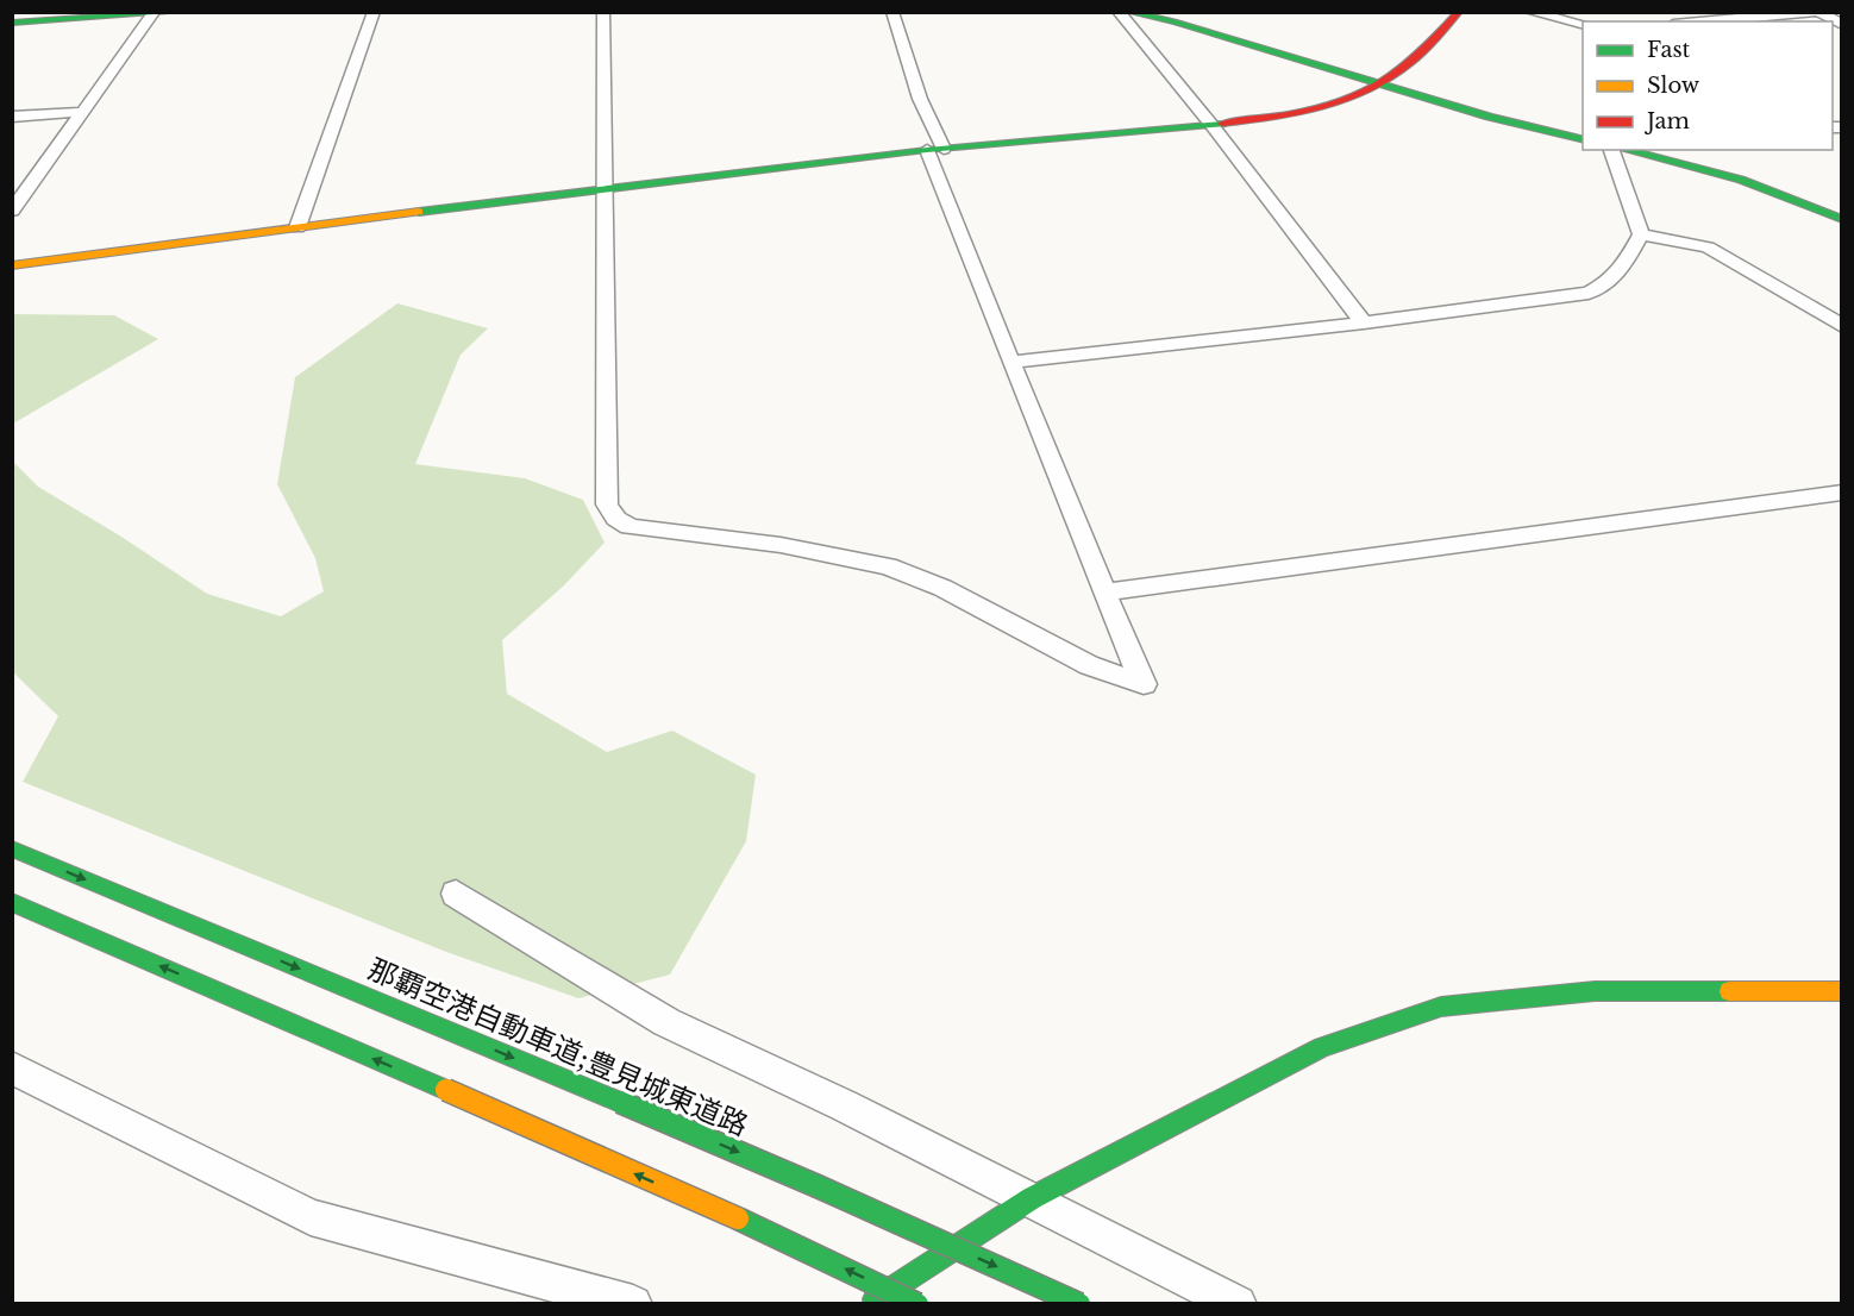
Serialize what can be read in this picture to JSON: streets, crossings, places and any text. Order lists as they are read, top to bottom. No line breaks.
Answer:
{"streets":{"main road":["那覇空港自動車道;豊見城東道路"]},"legend":["Fast","Slow","Jam"]}
